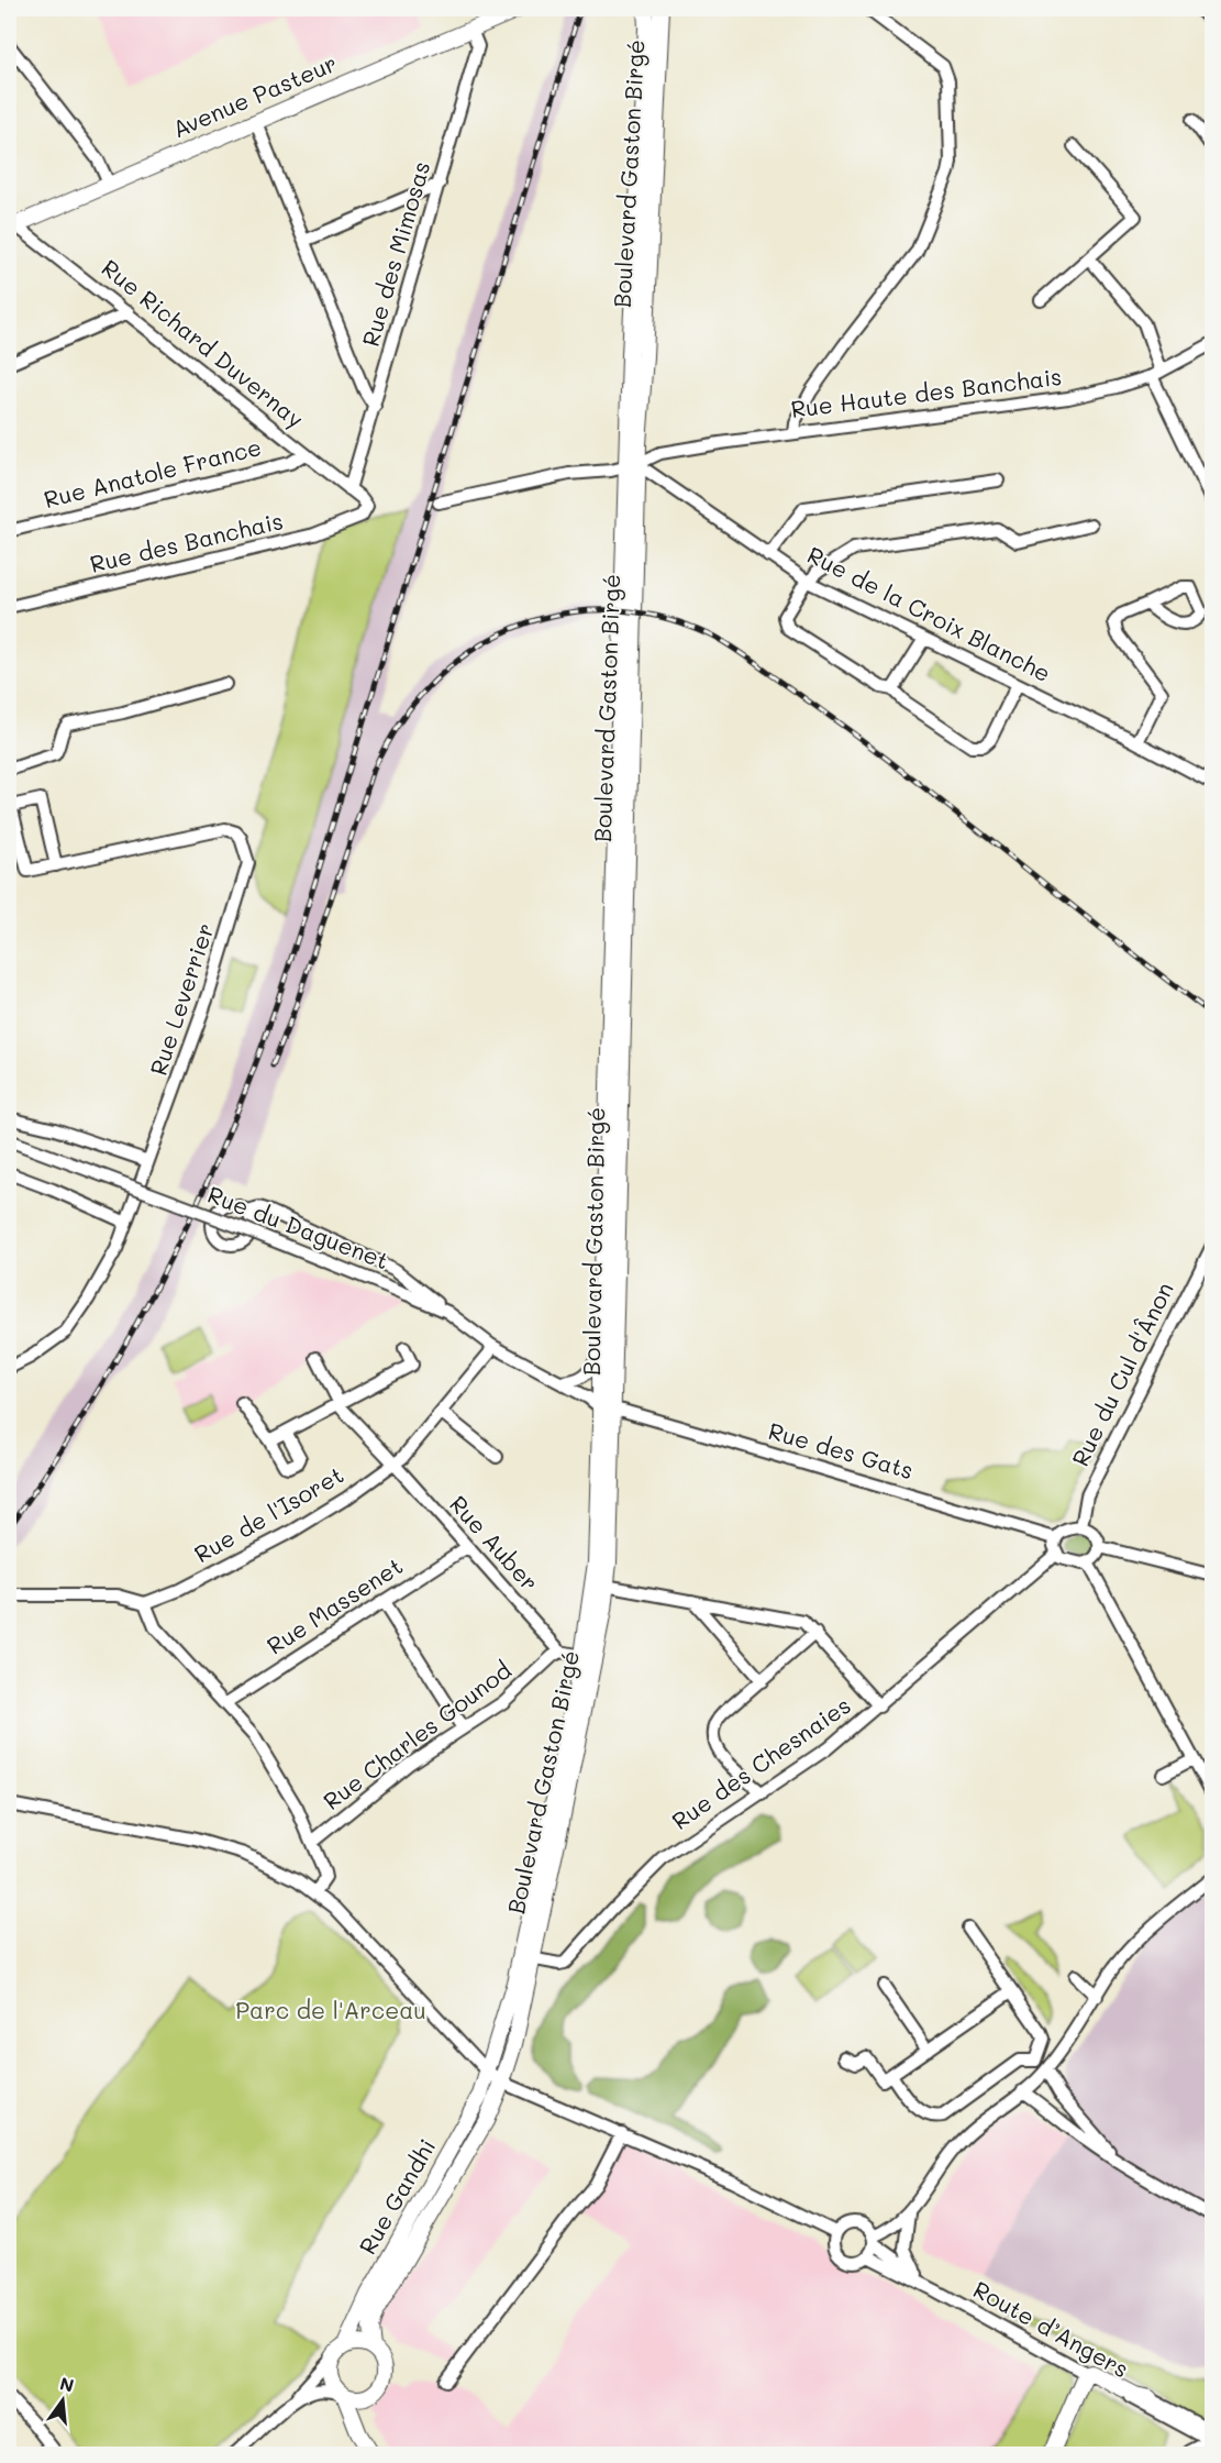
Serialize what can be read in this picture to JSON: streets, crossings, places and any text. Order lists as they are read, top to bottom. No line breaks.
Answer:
{"streets":{"main road":["Avenue Pasteur","Boulevard Gaston Birgé","Rue Gandhi"],"street":["Rue des Mimosas","Rue Richard Duvernay","Rue Haute des Banchais","Rue Anatole France","Rue des Banchais","Rue de la Croix Blanche","Rue Leverrier","Rue du Daguenet","Rue du Cul d'Ânon","Rue des Gats","Rue de l'Isoret","Rue Auber","Rue Massenet","Rue Charles Gounod","Rue des Chesnaies","Route d’Angers"]},"crossings":[["Avenue Pasteur","Rue des Mimosas"],["Avenue Pasteur","Rue Richard Duvernay"],["Boulevard Gaston Birgé","Rue Haute des Banchais"],["Boulevard Gaston Birgé","Rue de la Croix Blanche"],["Boulevard Gaston Birgé","Rue du Daguenet"],["Boulevard Gaston Birgé","Rue des Gats"],["Boulevard Gaston Birgé","Rue des Chesnaies"],["Boulevard Gaston Birgé","Rue Gandhi"],["Rue des Mimosas","Rue Richard Duvernay"],["Rue Richard Duvernay","Rue Anatole France"],["Rue Richard Duvernay","Rue des Banchais"],["Rue Haute des Banchais","Rue de la Croix Blanche"],["Rue du Daguenet","Rue des Gats"],["Rue du Daguenet","Rue de l'Isoret"],["Rue du Cul d'Ânon","Rue des Gats"],["Rue du Cul d'Ânon","Rue des Chesnaies"],["Rue des Gats","Rue des Chesnaies"],["Rue de l'Isoret","Rue Auber"],["Rue Auber","Rue Massenet"],["Rue Auber","Rue Charles Gounod"]],"parks":["Parc de l'Arceau"],"north":"top"}
